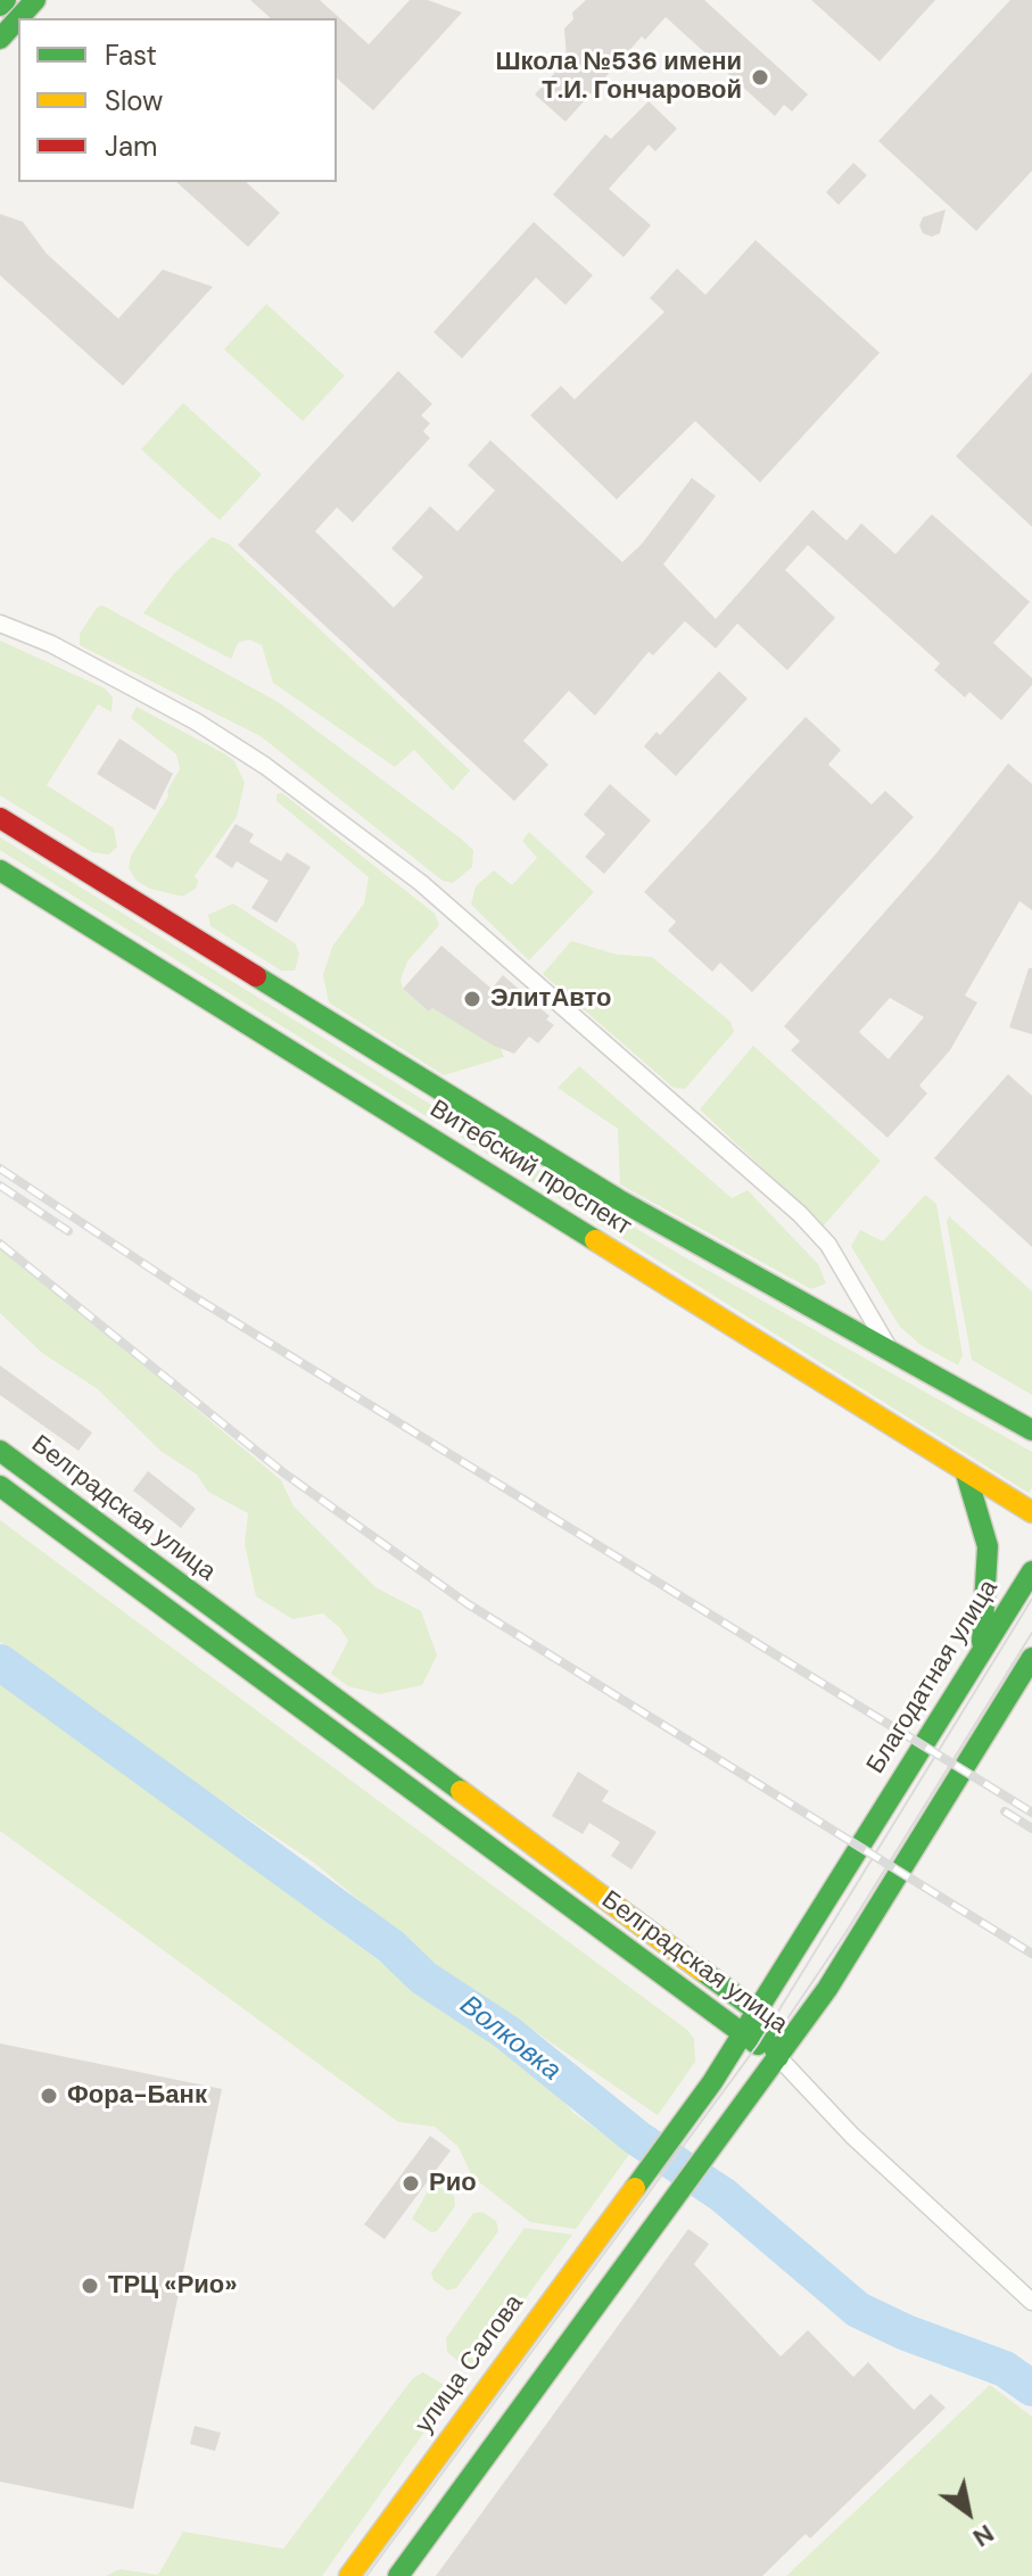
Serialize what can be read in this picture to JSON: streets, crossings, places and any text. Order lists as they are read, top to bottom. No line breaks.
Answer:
{"streets":{"main road":["Витебский проспект","Белградская улица","Благодатная улица","улица Салова"]},"crossings":[["Белградская улица","Благодатная улица"],["Белградская улица","улица Салова"]],"water":["Волковка"],"places":["Школа №536 имени Т.И. Гончаровой","ЭлитАвто","Фора-Банк","Рио","ТРЦ «Рио»"],"legend":["Fast","Slow","Jam"],"north":"bottom right"}
